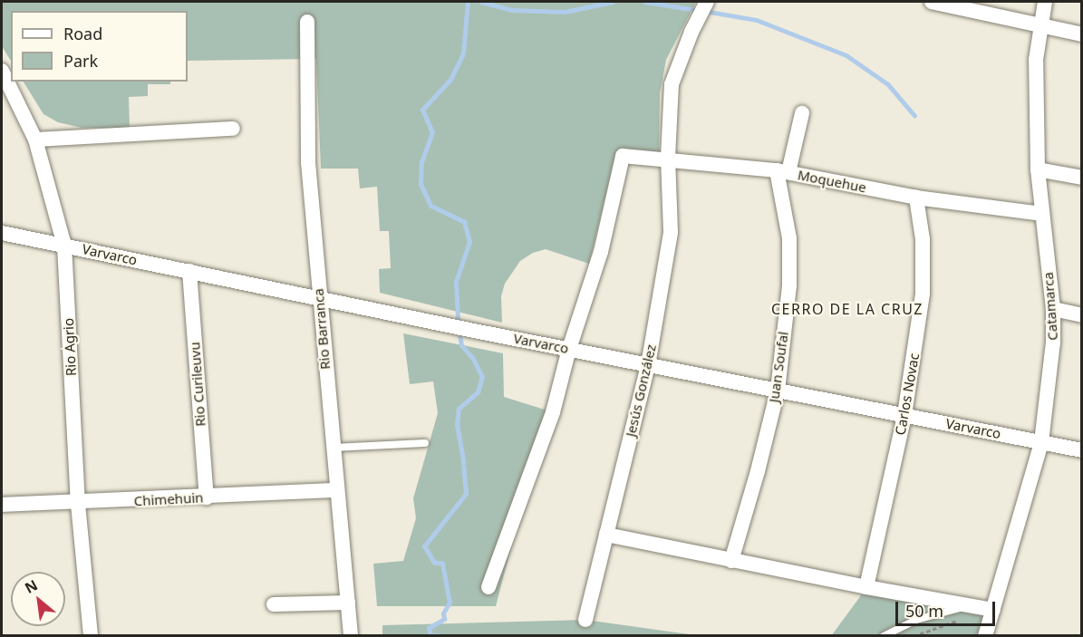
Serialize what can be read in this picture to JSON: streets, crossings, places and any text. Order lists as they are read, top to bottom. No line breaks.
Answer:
{"streets":{"street":["Moquehue","Varvarco","Catamarca","Rio Barranca","Rio Agrio","Juan Soufal","Rio Curileuvu","Jesús González","Carlos Novac","Chimehuin"]},"crossings":[["Moquehue","Varvarco"],["Moquehue","Catamarca"],["Moquehue","Juan Soufal"],["Moquehue","Jesús González"],["Moquehue","Carlos Novac"],["Varvarco","Catamarca"],["Varvarco","Rio Barranca"],["Varvarco","Rio Agrio"],["Varvarco","Juan Soufal"],["Varvarco","Rio Curileuvu"],["Varvarco","Jesús González"],["Varvarco","Carlos Novac"],["Rio Barranca","Chimehuin"],["Rio Agrio","Chimehuin"],["Rio Curileuvu","Chimehuin"]],"districts":["CERRO DE LA CRUZ"],"legend":["Road","Park"],"scale_bar":"50 m","north":"top left"}
